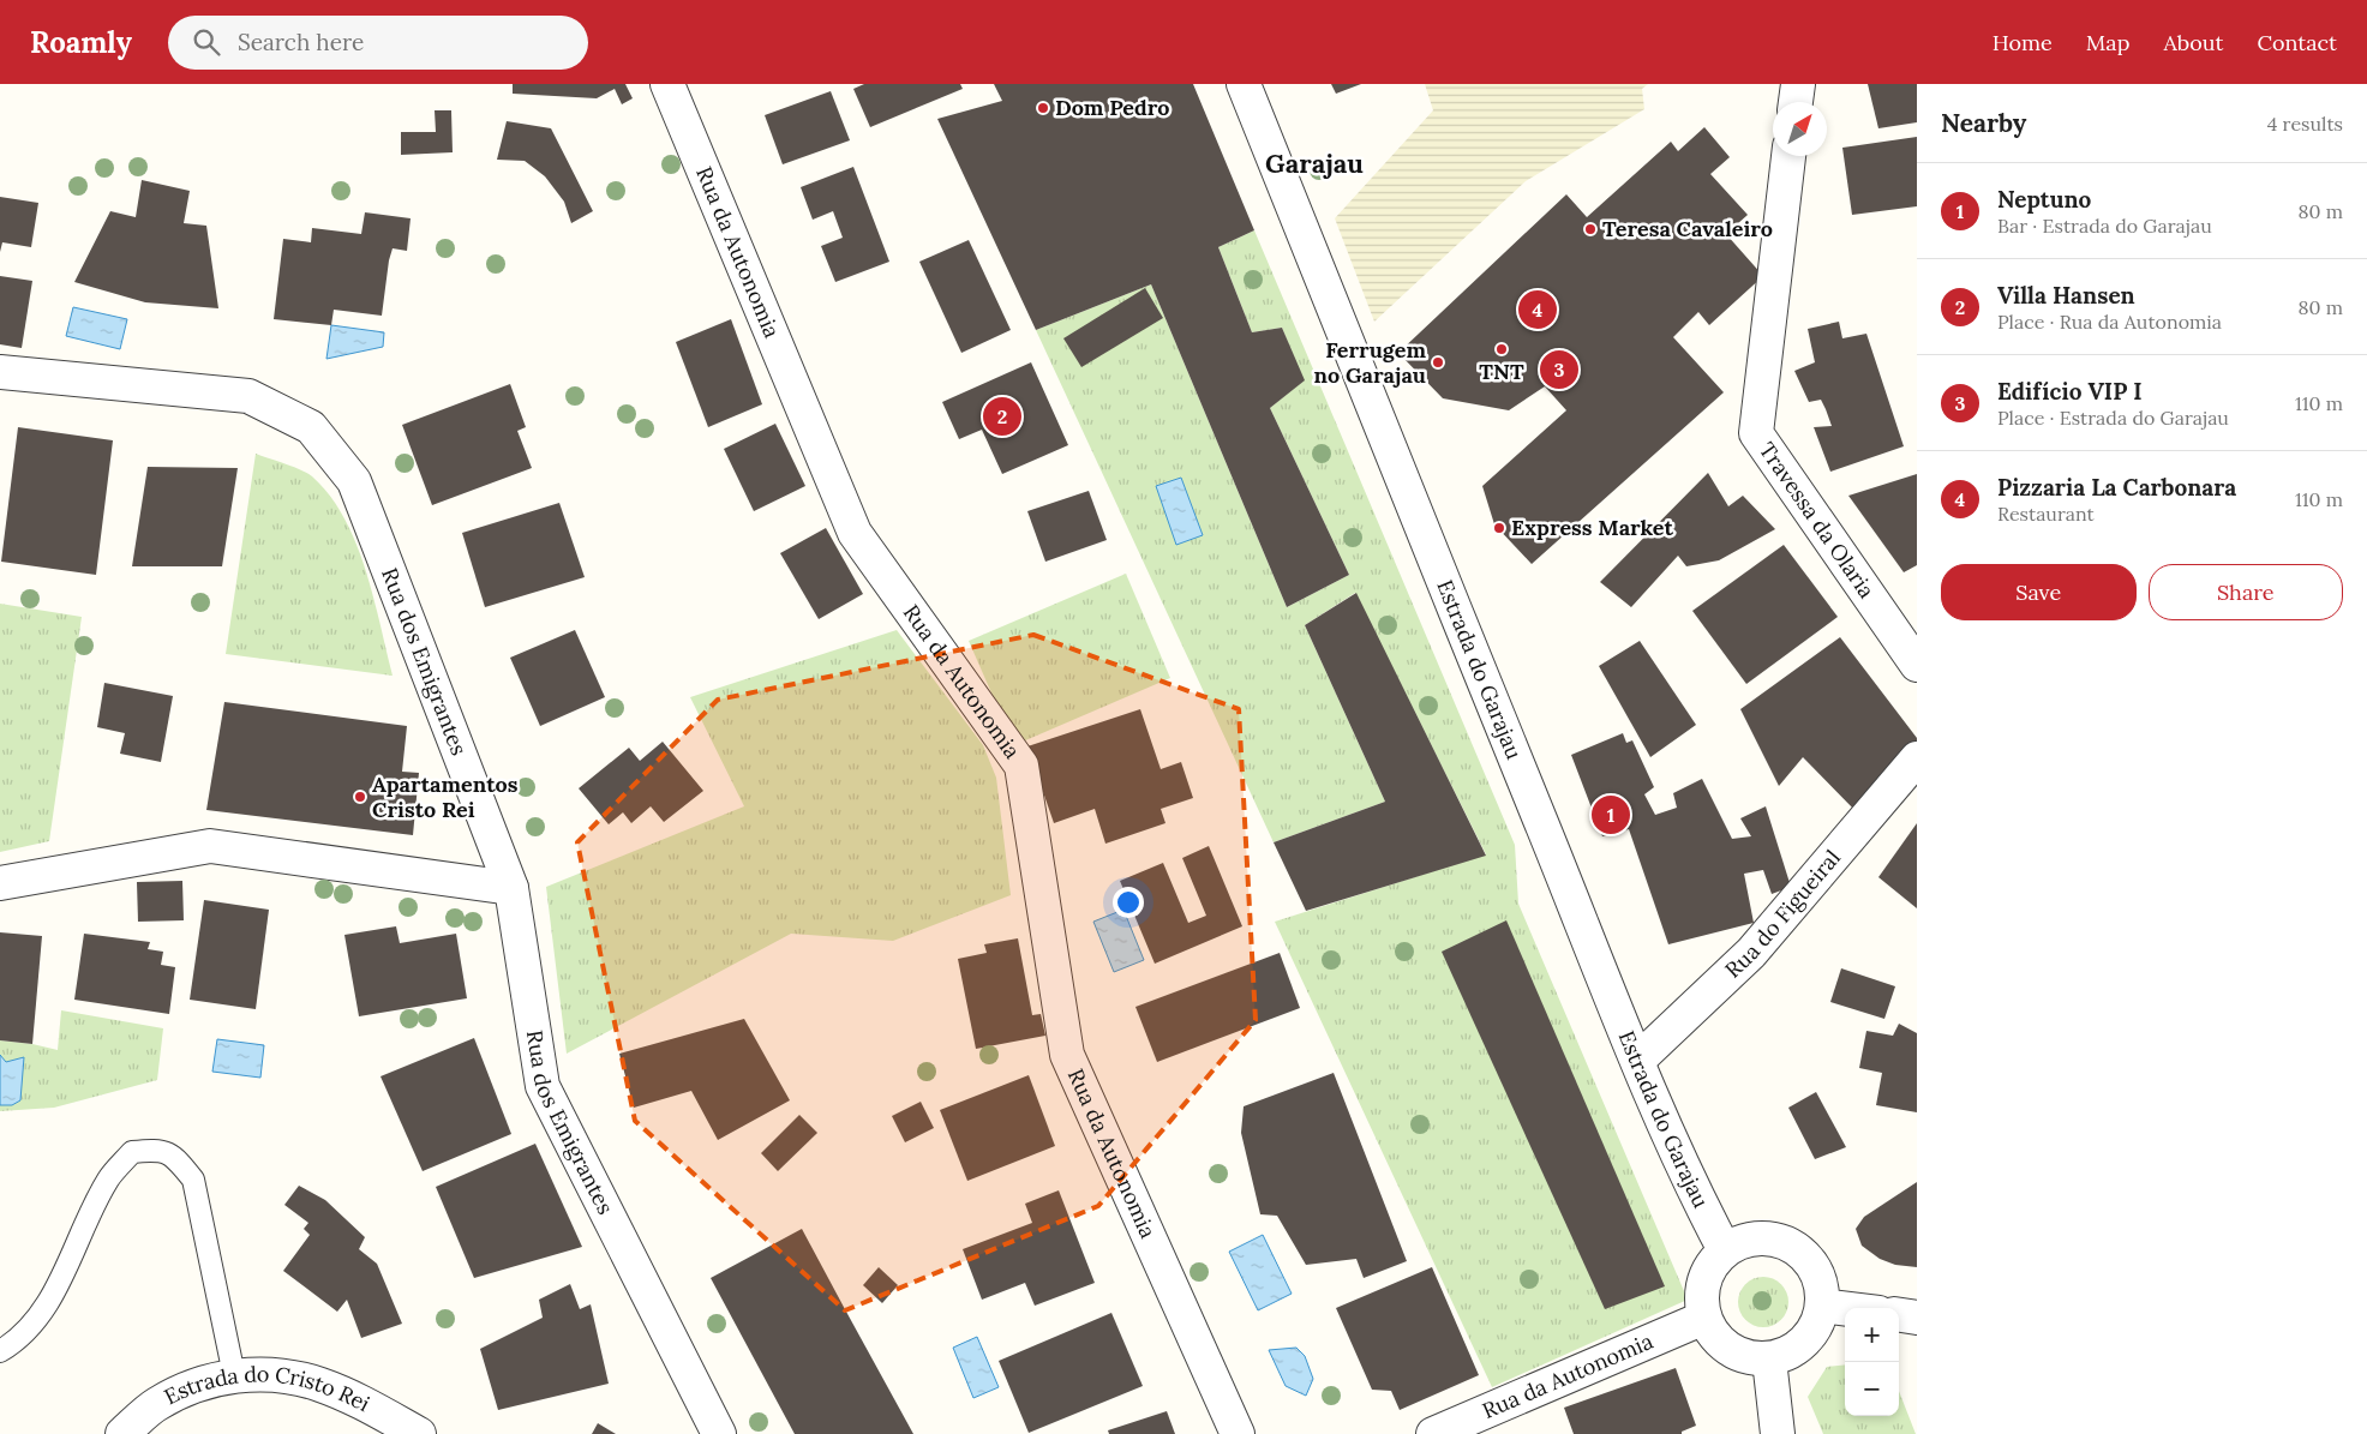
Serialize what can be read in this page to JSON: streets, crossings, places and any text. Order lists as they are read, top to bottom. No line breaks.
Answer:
{"streets":{"street":["Rua da Autonomia","Travessa da Olaria","Rua dos Emigrantes","Estrada do Garajau","Rua do Figueiral","Estrada do Cristo Rei"]},"crossings":[["Rua da Autonomia","Estrada do Garajau"],["Estrada do Garajau","Rua do Figueiral"]],"districts":["Garajau"],"places":["Dom Pedro","Teresa Cavaleiro","TNT","Ferrugem no Garajau","Express Market","Apartamentos Cristo Rei"],"north":"top right","page":{"header":"Roamly","search":"Search here","nav":["Home","Map","About","Contact"],"heading":["Nearby","4 results"],"list":[{"mark":"1","name":"Neptuno","note":"Bar · Estrada do Garajau","value":"80 m"},{"mark":"2","name":"Villa Hansen","note":"Place · Rua da Autonomia","value":"80 m"},{"mark":"3","name":"Edifício VIP I","note":"Place · Estrada do Garajau","value":"110 m"},{"mark":"4","name":"Pizzaria La Carbonara","note":"Restaurant","value":"110 m"}],"pins":["4","3","2","1"],"buttons":["Save","Share"],"map_buttons":["+","−"]}}
